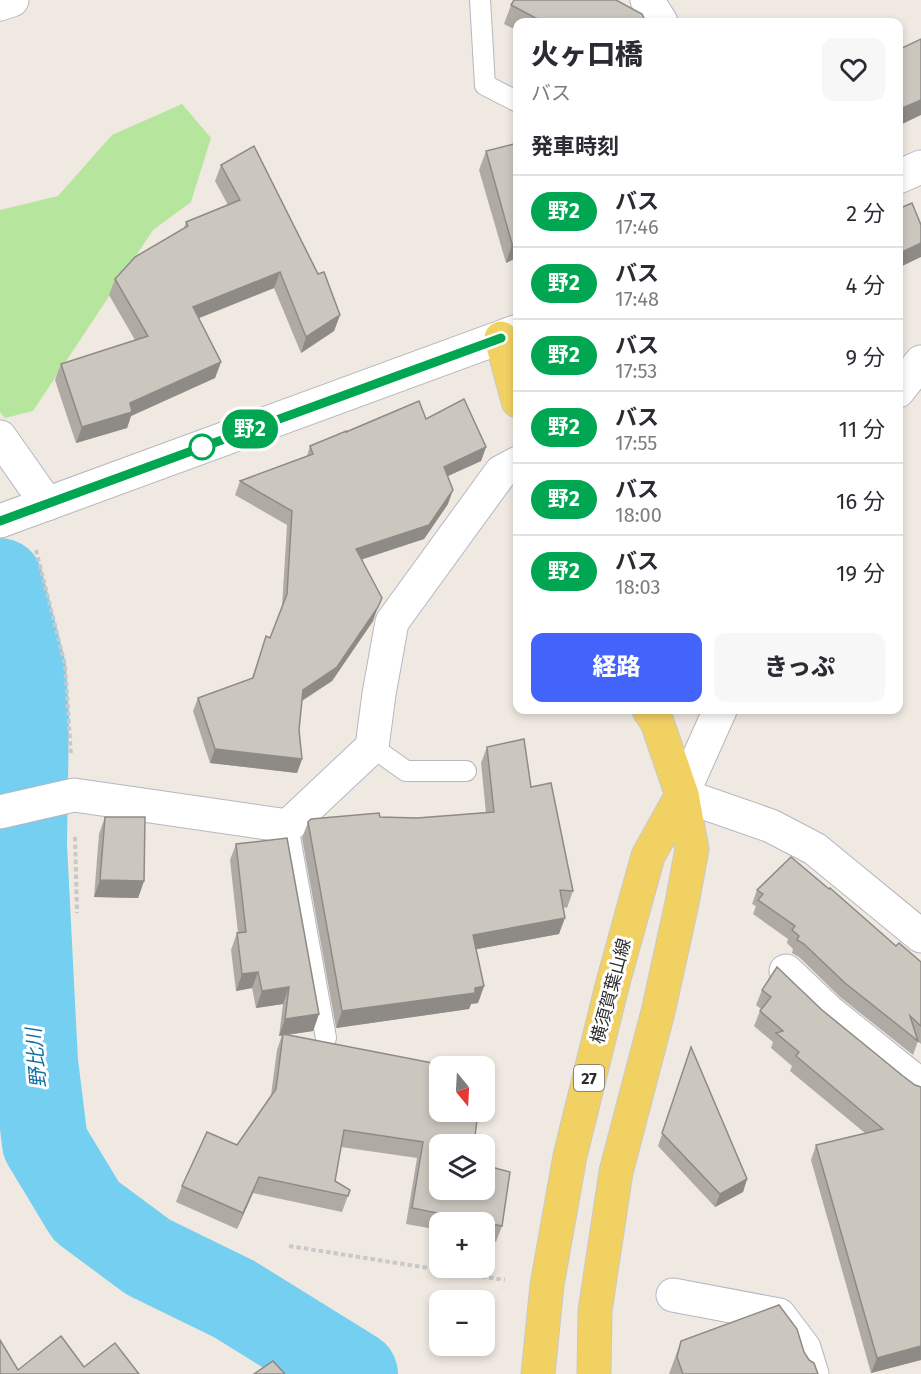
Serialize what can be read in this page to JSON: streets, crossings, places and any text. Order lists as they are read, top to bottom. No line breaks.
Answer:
{"streets":{"main road":["横須賀葉山線","27"]},"water":["野比川"],"lines":["bus line 野2"],"north":"bottom","page":{"on_map":"野2","heading":[["火ヶ口橋","バス"],"発車時刻"],"list":[{"mark":"野2","name":"バス","note":"17:46","value":"2 分"},{"mark":"野2","name":"バス","note":"17:48","value":"4 分"},{"mark":"野2","name":"バス","note":"17:53","value":"9 分"},{"mark":"野2","name":"バス","note":"17:55","value":"11 分"},{"mark":"野2","name":"バス","note":"18:00","value":"16 分"},{"mark":"野2","name":"バス","note":"18:03","value":"19 分"}],"buttons":["経路","きっぷ"],"map_buttons":["+","−"]}}
